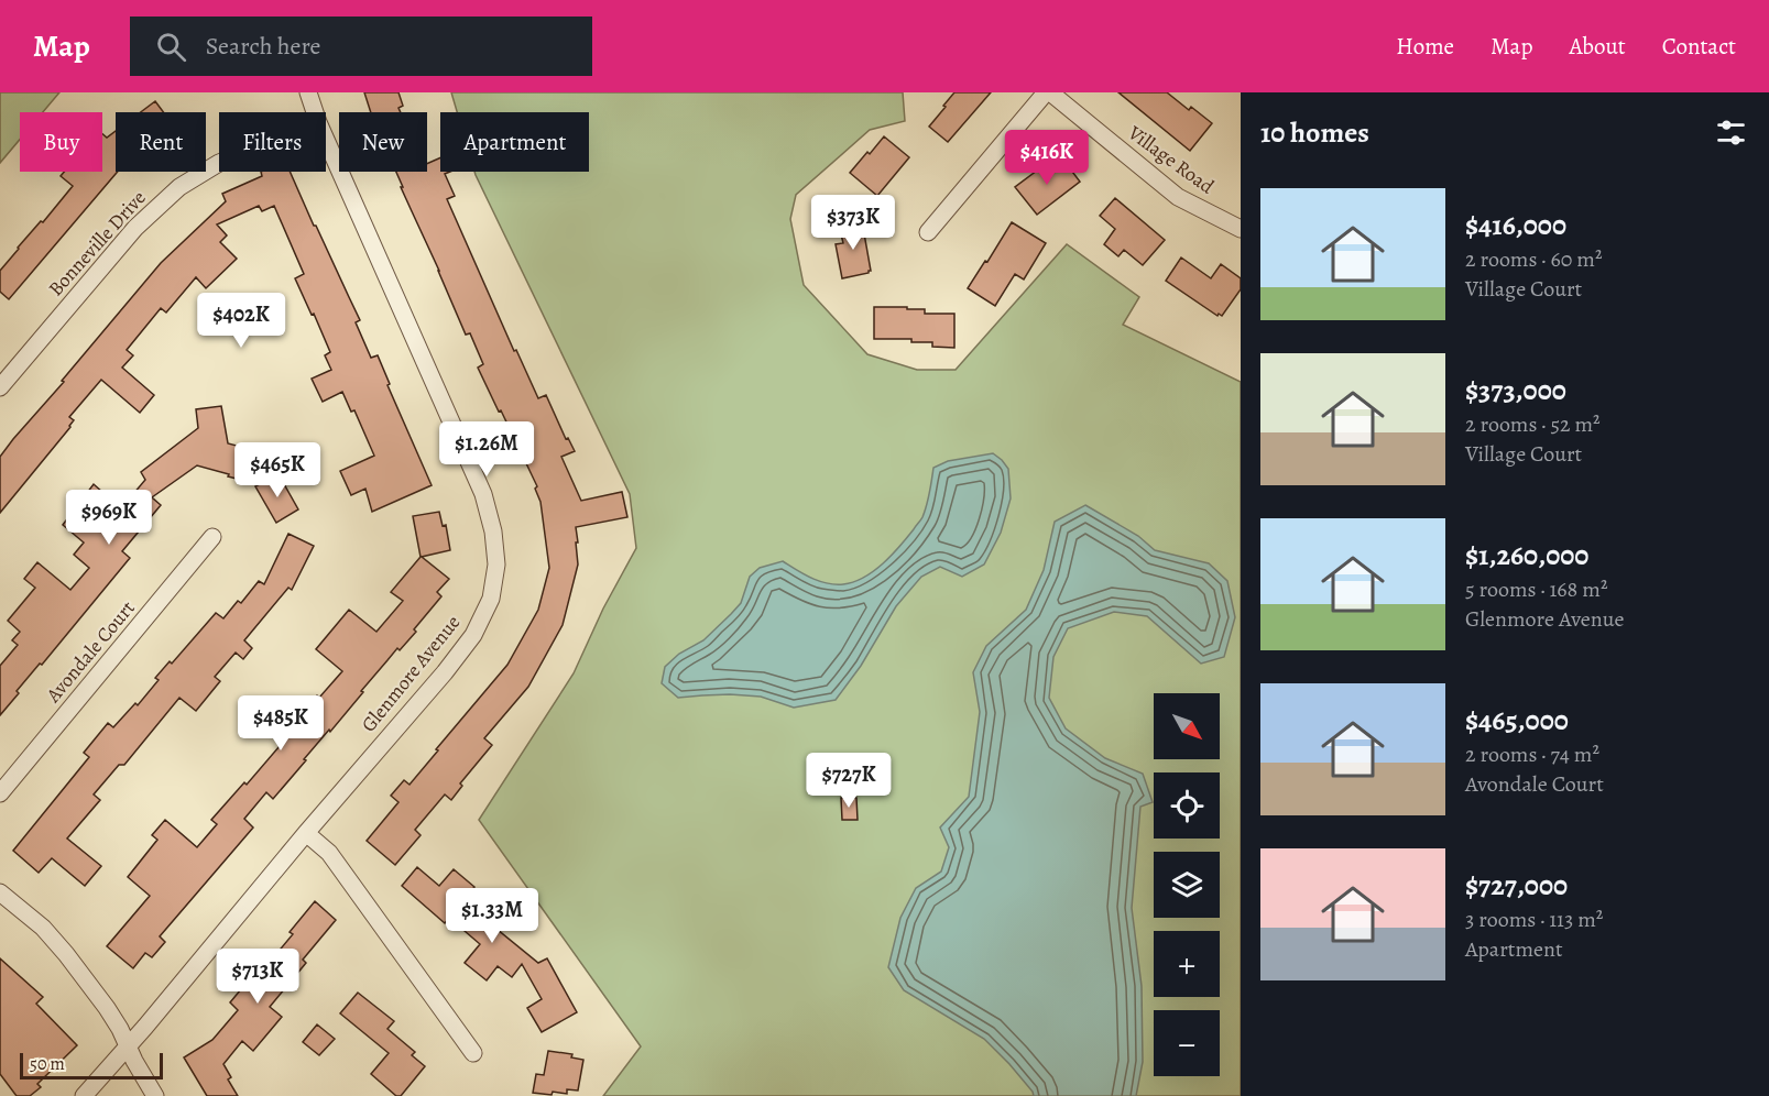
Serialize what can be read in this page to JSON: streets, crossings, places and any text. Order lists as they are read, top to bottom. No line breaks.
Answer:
{"streets":{"street":["Village Road","Bonneville Drive","Avondale Court","Glenmore Avenue"]},"scale_bar":"50 m","north":"bottom right","page":{"header":"Map","search":"Search here","nav":["Home","Map","About","Contact"],"heading":"10 homes","chip":["Buy","Rent","Filters","New","Apartment"],"price":["$416K","$373K","$402K","$1.26M","$465K","$969K","$485K","$727K","$1.33M","$713K"],"list":[{"name":"$416,000","note":"2 rooms · 60 m² · Village Court"},{"name":"$373,000","note":"2 rooms · 52 m² · Village Court"},{"name":"$1,260,000","note":"5 rooms · 168 m² · Glenmore Avenue"},{"name":"$465,000","note":"2 rooms · 74 m² · Avondale Court"},{"name":"$727,000","note":"3 rooms · 113 m² · Apartment"}],"map_buttons":["+","−"],"scale":"50 m"}}
